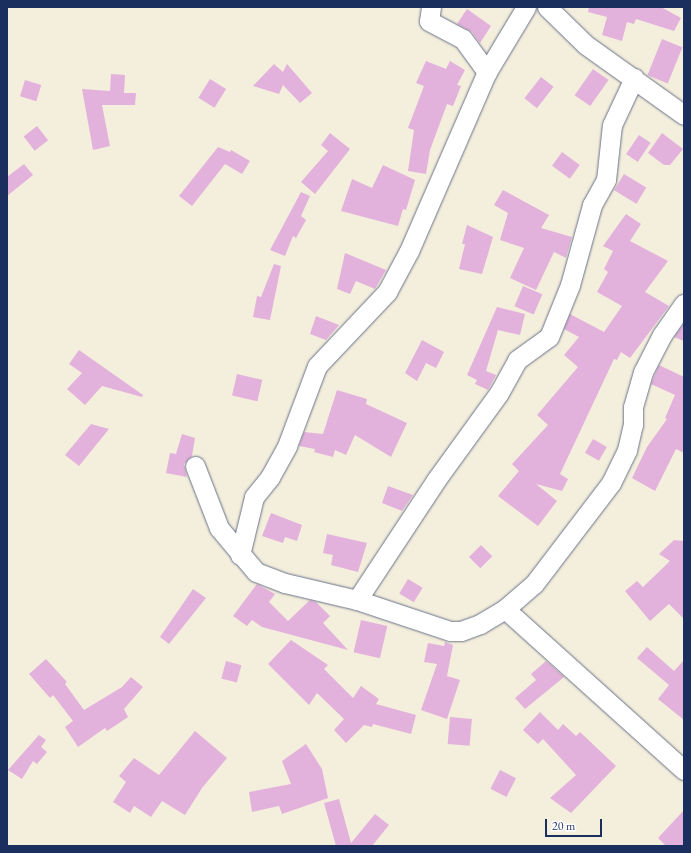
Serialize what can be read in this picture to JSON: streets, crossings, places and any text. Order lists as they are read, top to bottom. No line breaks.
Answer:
{"scale_bar":"20 m"}
